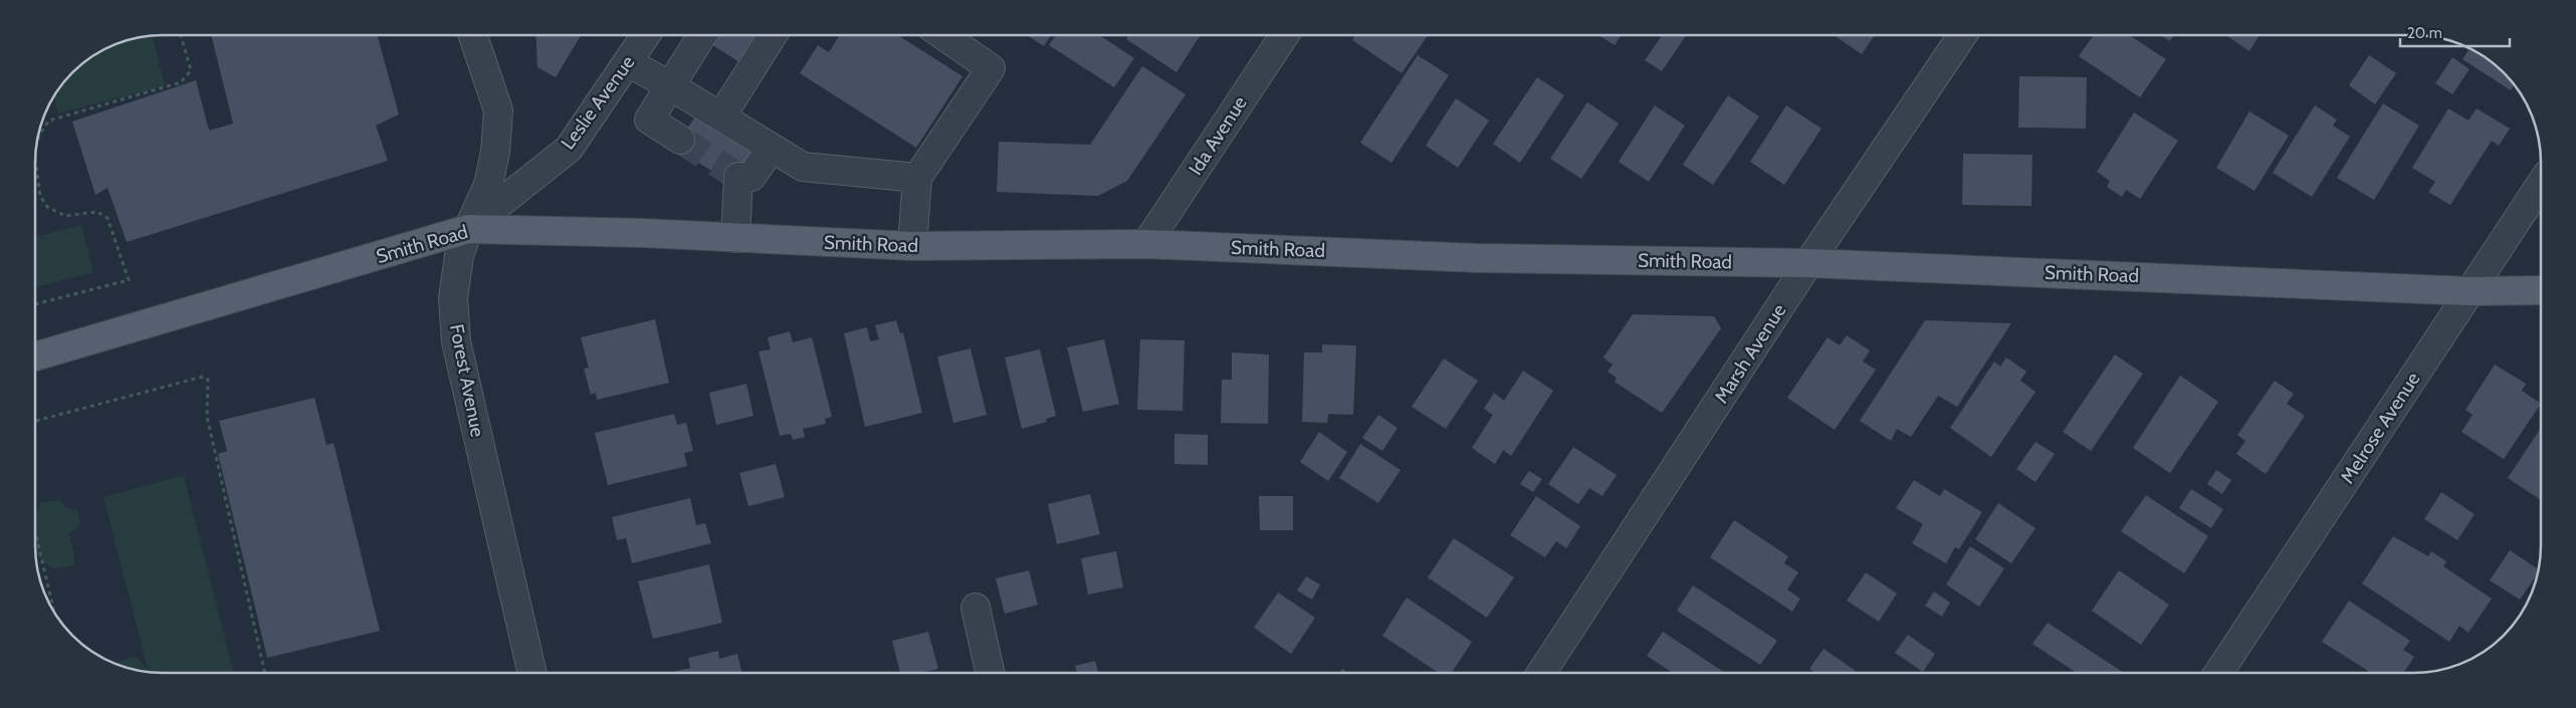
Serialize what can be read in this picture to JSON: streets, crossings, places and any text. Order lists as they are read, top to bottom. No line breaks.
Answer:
{"streets":{"main road":["Smith Road"],"street":["Leslie Avenue","Ida Avenue","Marsh Avenue","Forest Avenue","Melrose Avenue"]},"crossings":[["Leslie Avenue","Smith Road"],["Leslie Avenue","Forest Avenue"],["Ida Avenue","Smith Road"],["Smith Road","Marsh Avenue"],["Smith Road","Forest Avenue"],["Smith Road","Melrose Avenue"]],"scale_bar":"20 m"}
